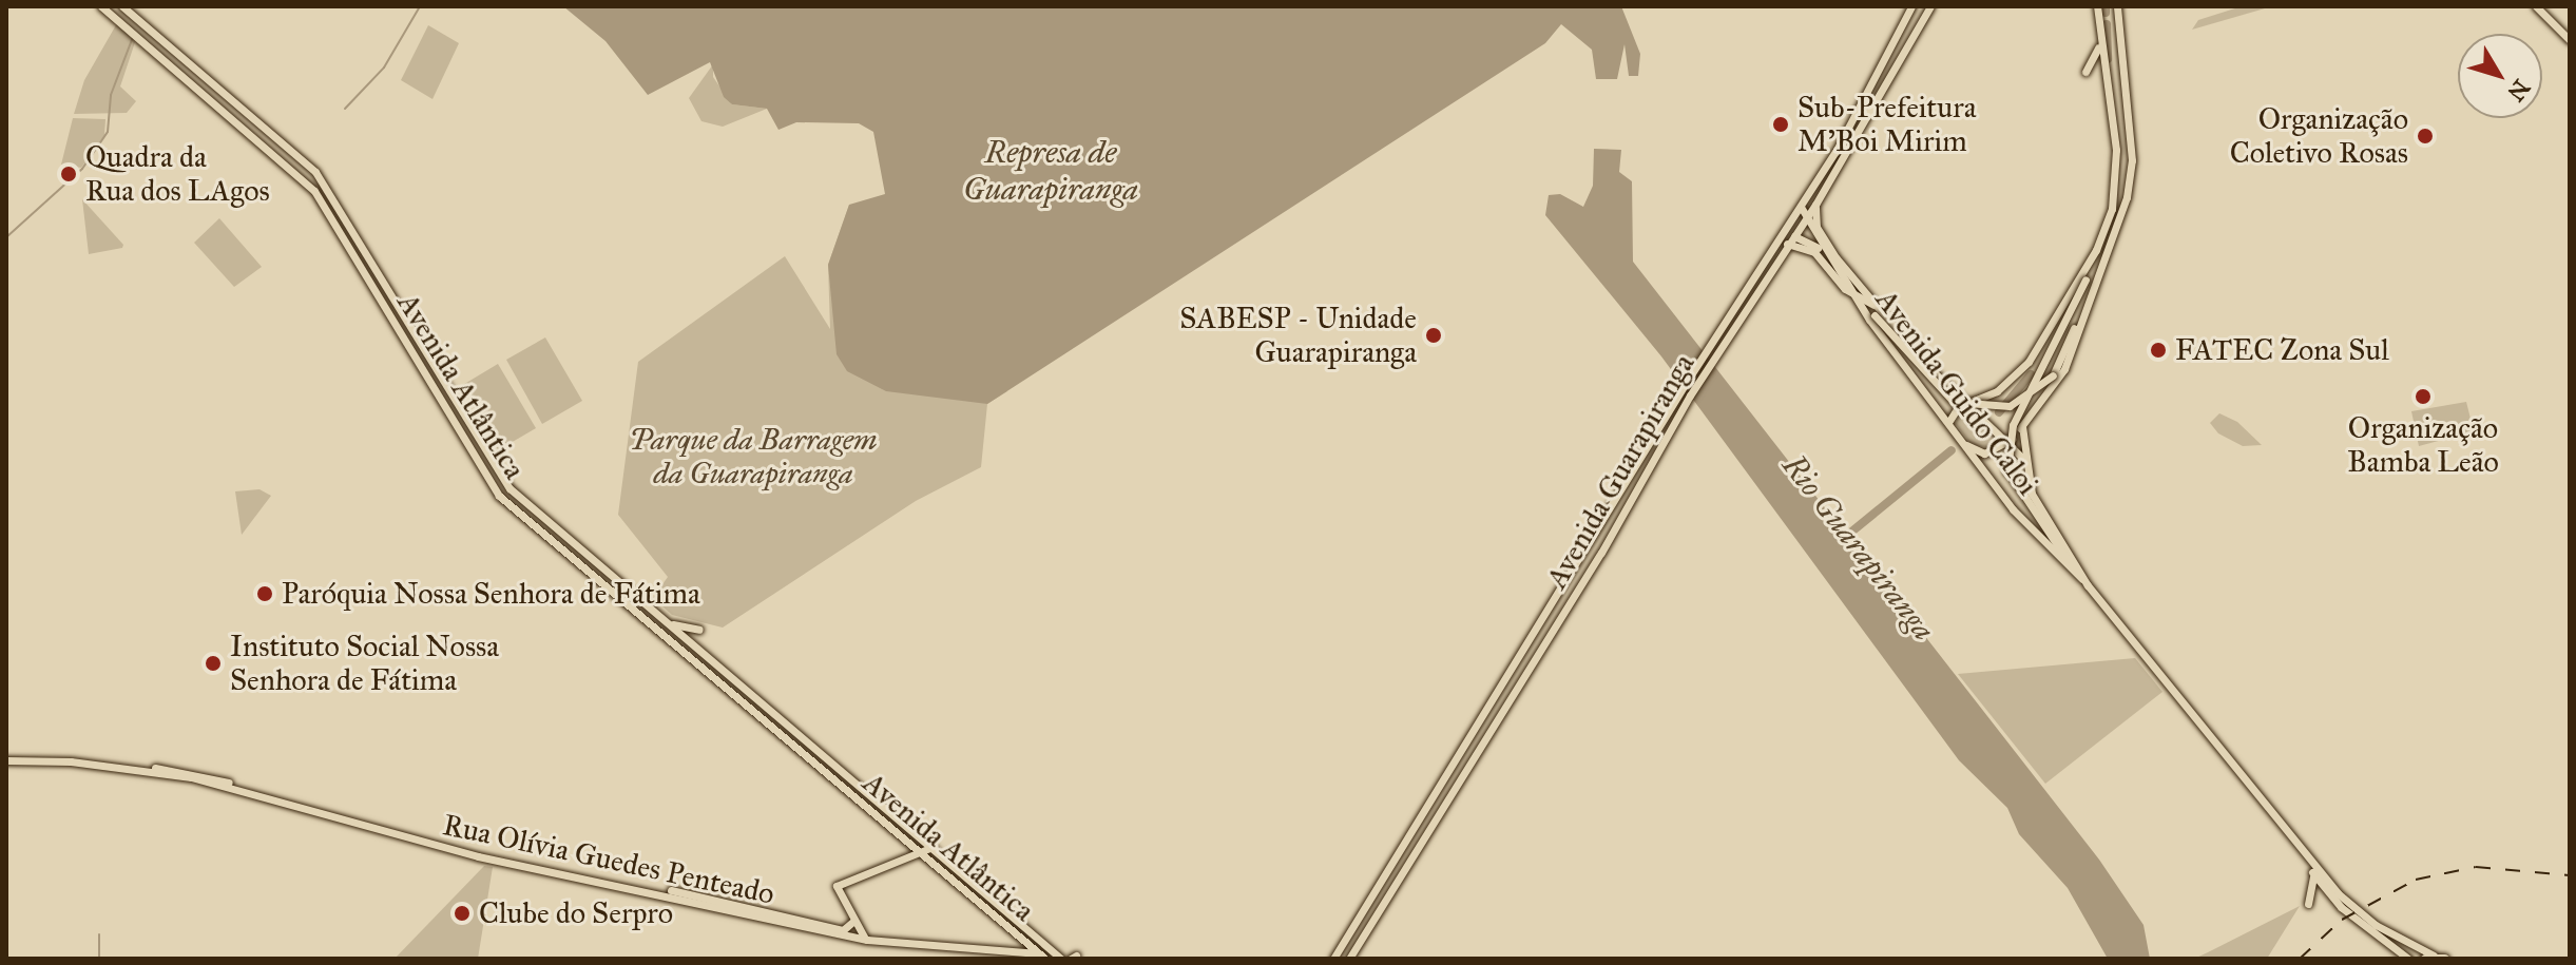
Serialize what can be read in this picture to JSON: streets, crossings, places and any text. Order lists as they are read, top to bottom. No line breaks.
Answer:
{"streets":{"main road":["Avenida Atlântica","Avenida Guido Caloi","Avenida Guarapiranga","Rua Olívia Guedes Penteado"]},"crossings":[["Avenida Atlântica","Rua Olívia Guedes Penteado"],["Avenida Guido Caloi","Avenida Guarapiranga"]],"water":["Represa de Guarapiranga","Rio Guarapiranga"],"parks":["Parque da Barragem da Guarapiranga"],"places":["Sub-Prefeitura M'Boi Mirim","Organização Coletivo Rosas","Quadra da Rua dos LAgos","SABESP - Unidade Guarapiranga","FATEC Zona Sul","Organização Bamba Leão","Paróquia Nossa Senhora de Fátima","Instituto Social Nossa Senhora de Fátima","Clube do Serpro"],"north":"bottom right"}
